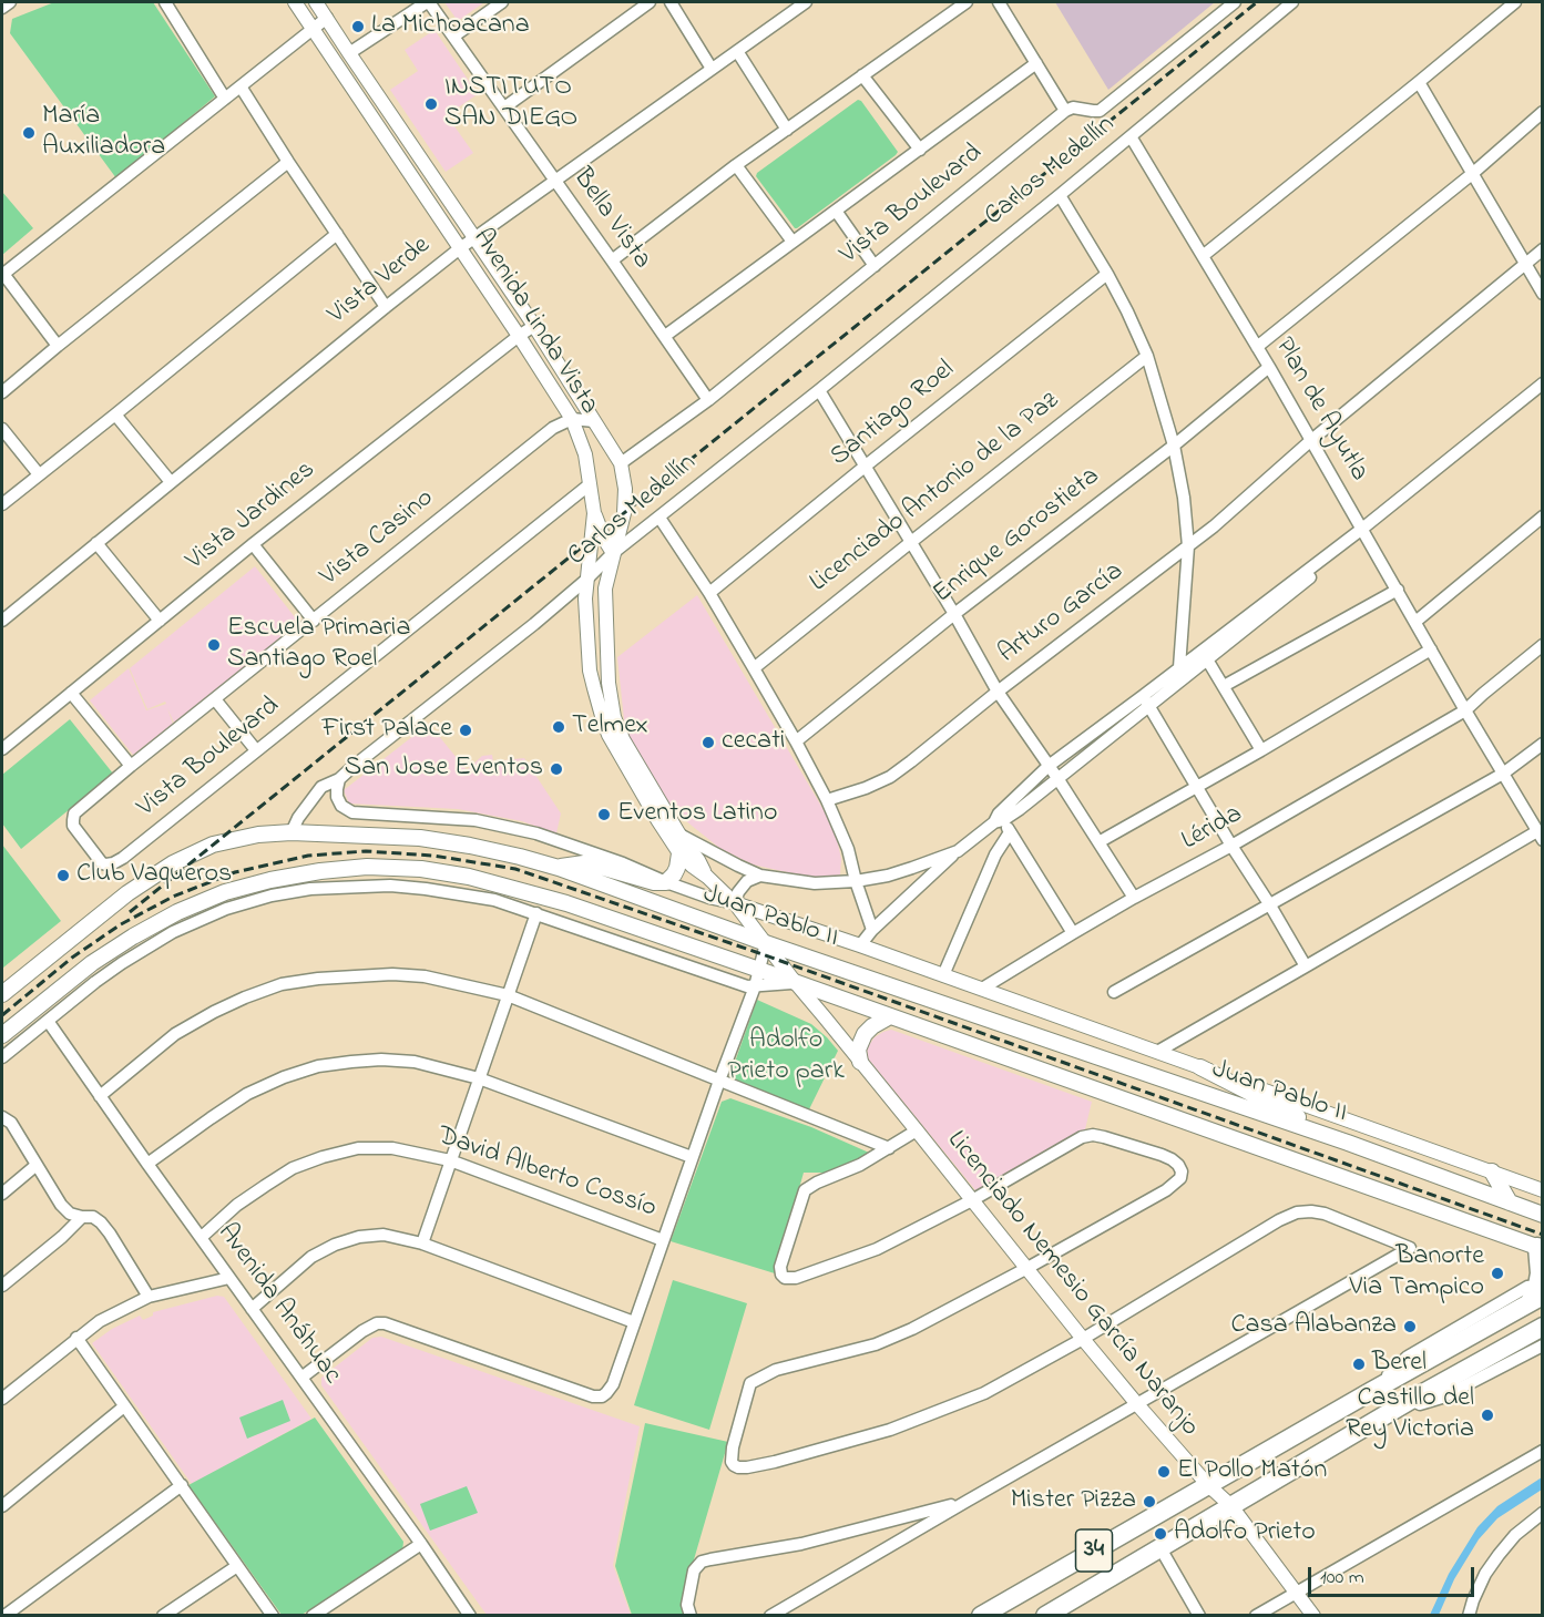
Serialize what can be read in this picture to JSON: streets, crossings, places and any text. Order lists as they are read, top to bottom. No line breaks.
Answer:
{"streets":{"main road":["Juan Pablo II","34"],"street":["Carlos Medellín","Vista Boulevard","Bella Vista","Vista Verde","Avenida Linda Vista","Plan de Ayutla","Santiago Roel","Licenciado Antonio de la Paz","Vista Jardines","Enrique Gorostieta","Vista Casino","Arturo García","Lérida","David Alberto Cossío","Licenciado Nemesio García Naranjo","Avenida Anáhuac"]},"crossings":[["Carlos Medellín","Avenida Linda Vista"],["Carlos Medellín","Plan de Ayutla"],["Carlos Medellín","Juan Pablo II"],["Vista Boulevard","Bella Vista"],["Vista Boulevard","Avenida Linda Vista"],["Vista Boulevard","Vista Casino"],["Bella Vista","Vista Verde"],["Vista Verde","Avenida Linda Vista"],["Avenida Linda Vista","Vista Jardines"],["Avenida Linda Vista","Vista Casino"],["Avenida Linda Vista","Juan Pablo II"],["Avenida Linda Vista","Licenciado Nemesio García Naranjo"],["Plan de Ayutla","Enrique Gorostieta"],["Plan de Ayutla","Arturo García"],["Plan de Ayutla","Lérida"],["Juan Pablo II","Licenciado Nemesio García Naranjo"],["David Alberto Cossío","Avenida Anáhuac"],["Licenciado Nemesio García Naranjo","34"]],"parks":["Adolfo Prieto park"],"places":["La Michoacana","INSTITUTO SAN DIEGO","María Auxiliadora","Escuela Primaria Santiago Roel","Telmex","First Palace","cecati","San Jose Eventos","Eventos Latino","Club Vaqueros","Banorte Via Tampico","Casa Alabanza","Berel","Castillo del Rey Victoria","El Pollo Matón","Mister Pizza","Adolfo Prieto"],"scale_bar":"100 m"}
